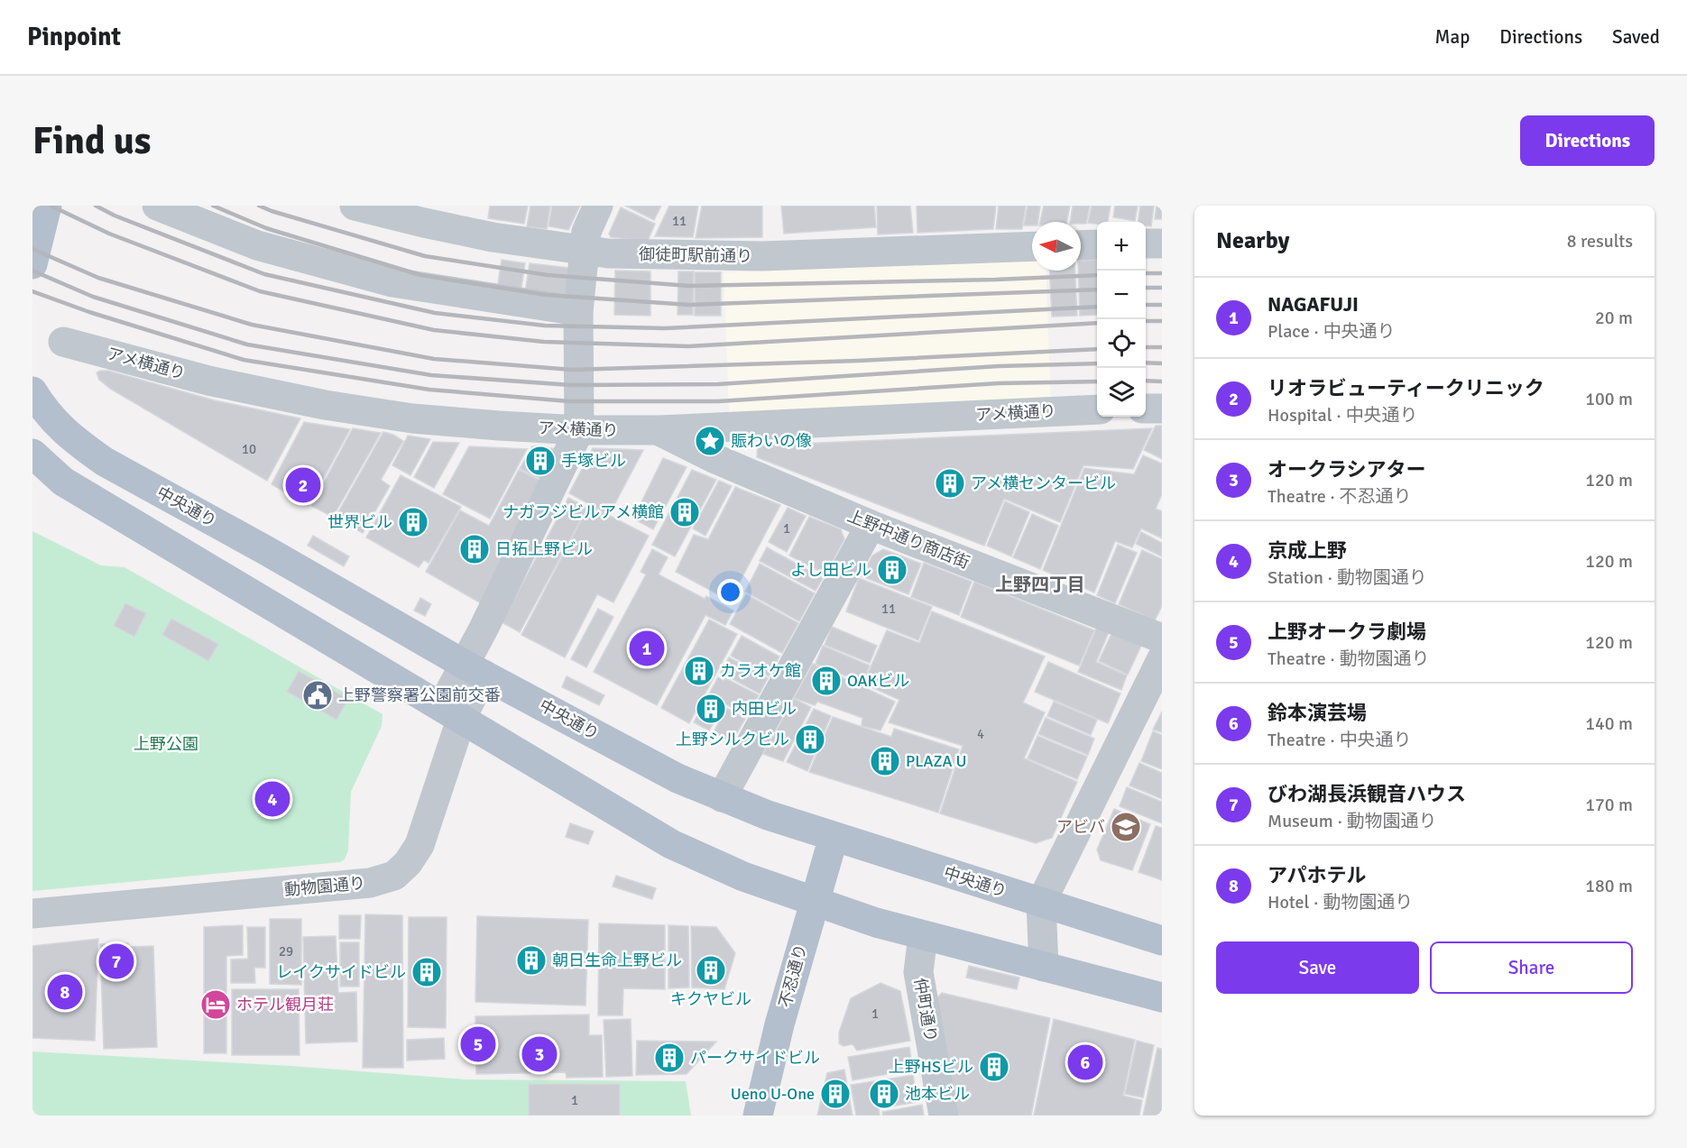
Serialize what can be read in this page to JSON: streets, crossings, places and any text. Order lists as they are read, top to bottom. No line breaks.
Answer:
{"streets":{"main road":["中央通り","不忍通り"],"street":["御徒町駅前通り","アメ横通り","上野中通り商店街","動物園通り","仲町通り"]},"crossings":[["アメ横通り","上野中通り商店街"],["アメ横通り","動物園通り"],["中央通り","動物園通り"],["中央通り","不忍通り"]],"districts":["上野四丁目"],"parks":["上野公園"],"places":{"place":["賑わいの像"],"building":["手塚ビル","アメ横センタービル","ナガフジビルアメ横館","世界ビル","日拓上野ビル","よし田ビル","カラオケ館","OAKビル","内田ビル","上野シルクビル","PLAZA U","朝日生命上野ビル","キクヤビル","レイクサイドビル","パークサイドビル","上野HSビル","Ueno U-One","池本ビル"],"public building":["上野警察署公園前交番"],"school or university":["アビバ"],"hotel":["ホテル観月荘"]},"house_numbers":["11","10","1","11","4","29","1","1"],"north":"left","page":{"header":"Pinpoint","nav":["Map","Directions","Saved"],"buttons":["Directions",["Save","Share"]],"title":"Find us","heading":["Nearby","8 results"],"map_buttons":["+","−"],"list":[{"mark":"1","name":"NAGAFUJI","note":"Place · 中央通り","value":"20 m"},{"mark":"2","name":"リオラビューティークリニック","note":"Hospital · 中央通り","value":"100 m"},{"mark":"3","name":"オークラシアター","note":"Theatre · 不忍通り","value":"120 m"},{"mark":"4","name":"京成上野","note":"Station · 動物園通り","value":"120 m"},{"mark":"5","name":"上野オークラ劇場","note":"Theatre · 動物園通り","value":"120 m"},{"mark":"6","name":"鈴本演芸場","note":"Theatre · 中央通り","value":"140 m"},{"mark":"7","name":"びわ湖長浜観音ハウス","note":"Museum · 動物園通り","value":"170 m"},{"mark":"8","name":"アパホテル","note":"Hotel · 動物園通り","value":"180 m"}],"pins":["2","1","4","7","8","5","3","6"]}}
